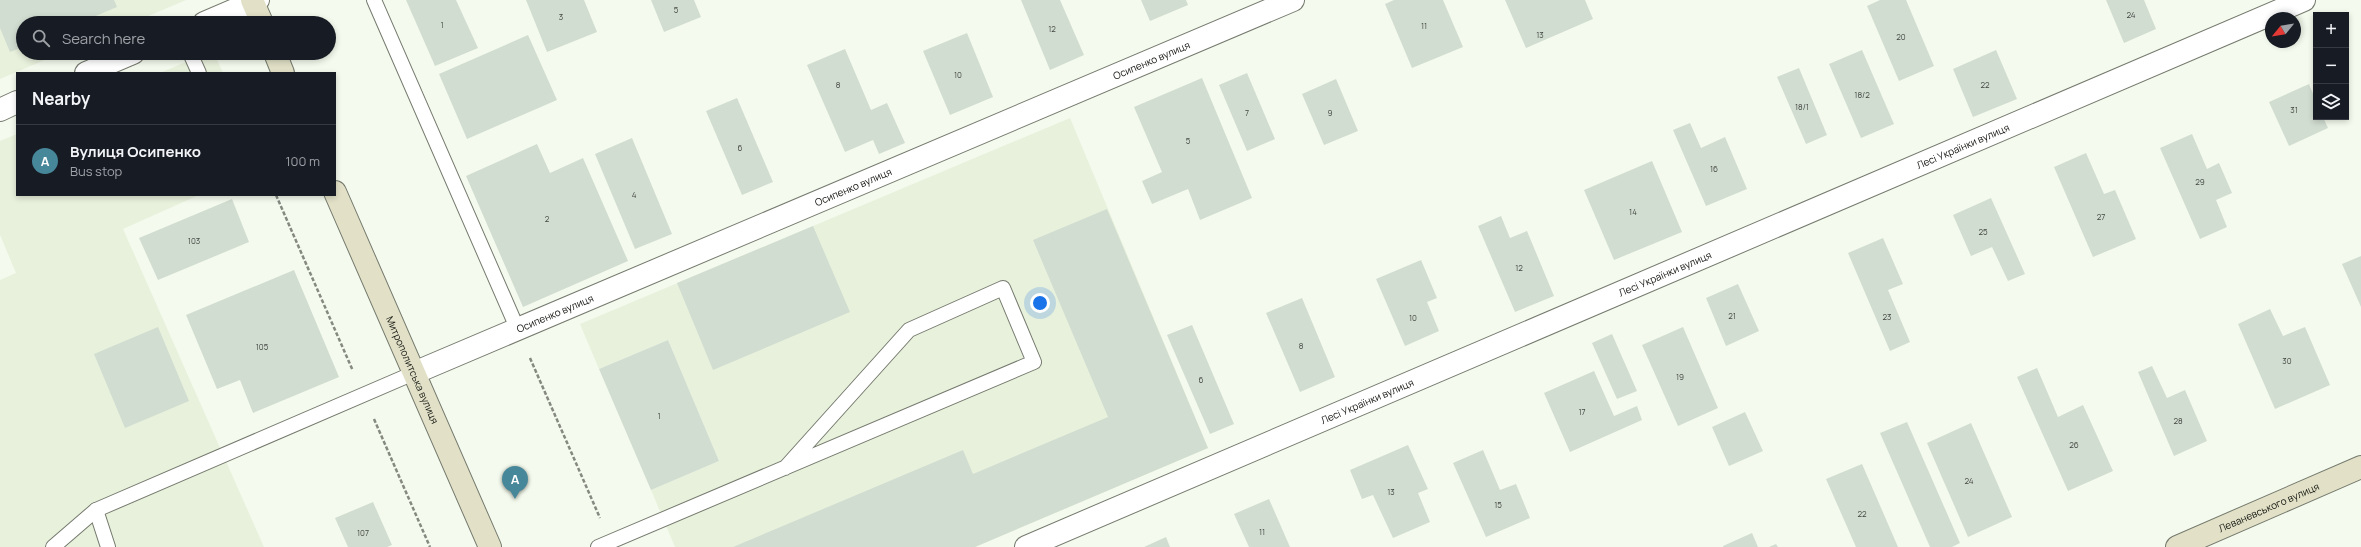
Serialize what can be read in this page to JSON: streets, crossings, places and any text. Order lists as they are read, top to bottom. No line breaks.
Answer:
{"streets":{"main road":["Митрополитська вулиця","Леваневського вулиця"],"street":["Осипенко вулиця","Лесі Українки вулиця"]},"crossings":[["Осипенко вулиця","Митрополитська вулиця"]],"house_numbers":["5","24","3","1","11","12","13","20","10","8","22","18/2","18/1","31","7","9","5","6","16","29","4","14","27","2","25","103","12","21","23","10","8","105","30","19","6","17","1","28","26","24","13","15","22","11","107"],"north":"bottom left","page":{"map_buttons":["+","−"],"search":"Search here","heading":"Nearby","list":[{"mark":"A","name":"Вулиця Осипенко","note":"Bus stop","value":"100 m"}],"pins":"A"}}
